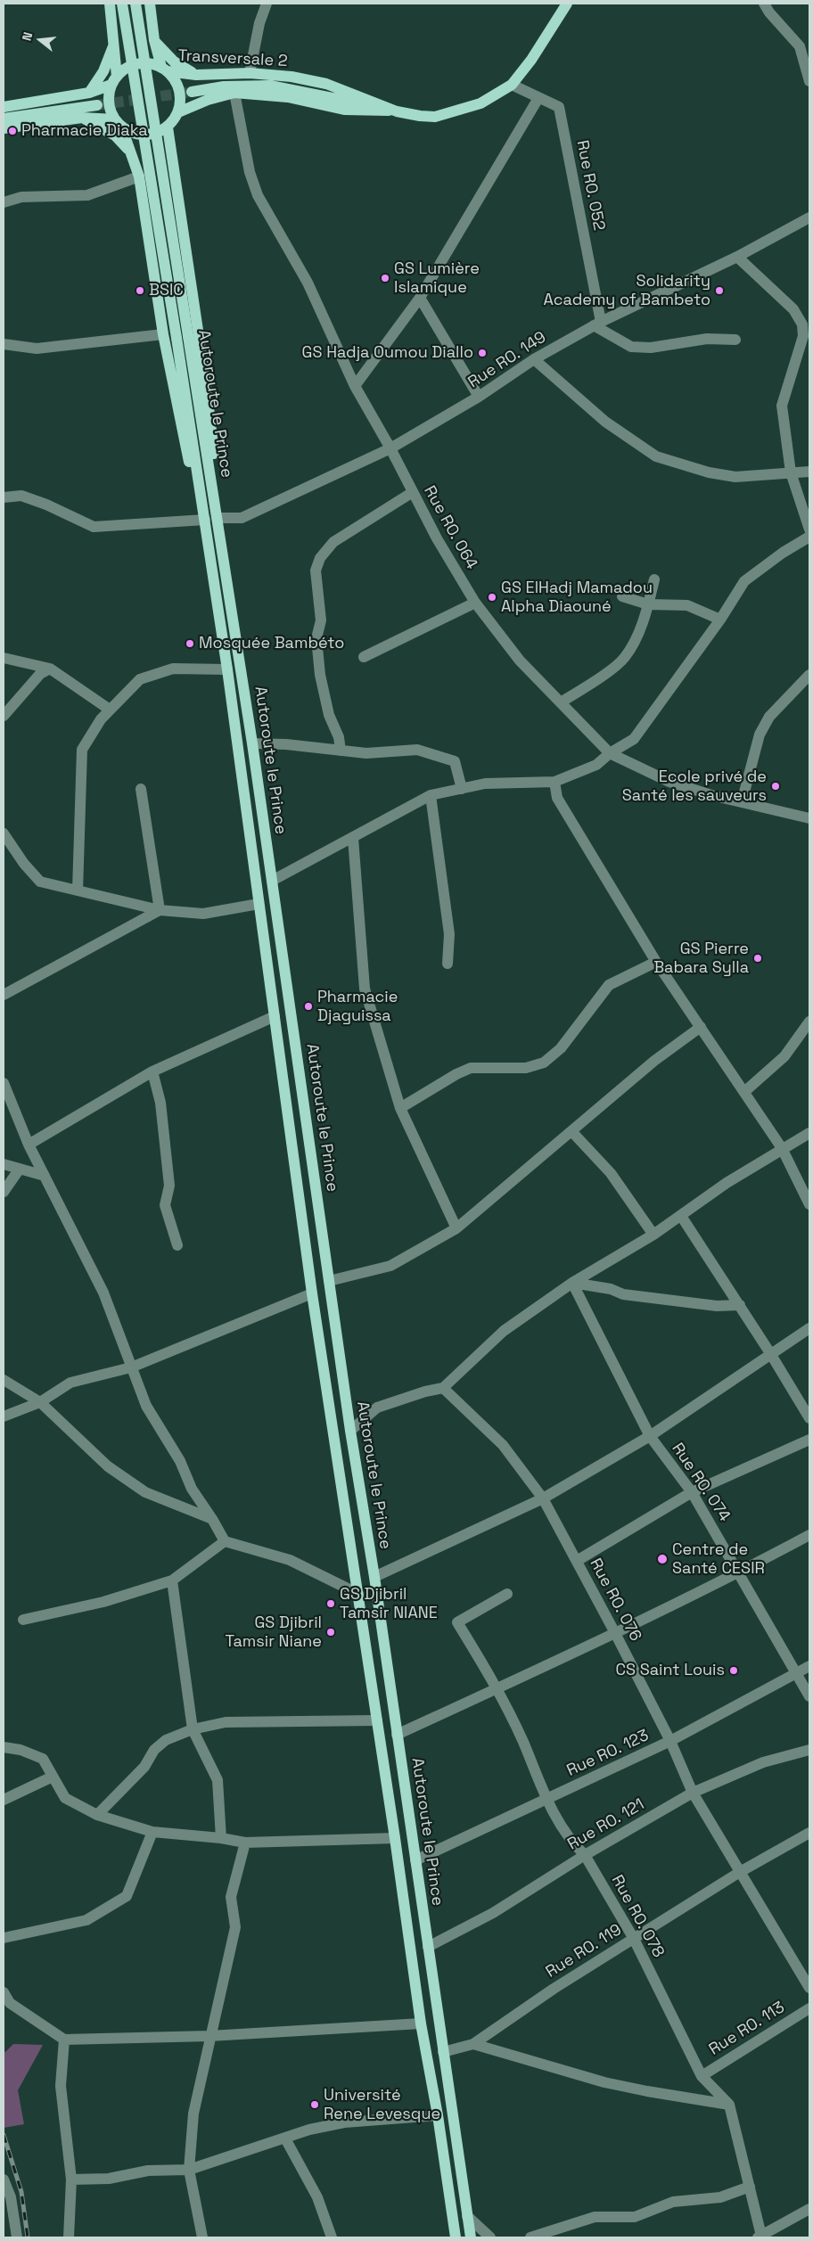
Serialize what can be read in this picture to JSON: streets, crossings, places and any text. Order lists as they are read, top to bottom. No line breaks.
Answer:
{"streets":{"main road":["Transversale 2","Autoroute le Prince"],"street":["Rue RO. 052","Rue RO. 149","Rue RO. 064","Rue RO. 074","Rue RO. 076","Rue RO. 123","Rue RO. 121","Rue RO. 078","Rue RO. 119","Rue RO. 113"]},"crossings":[["Transversale 2","Rue RO. 052"],["Transversale 2","Rue RO. 064"],["Rue RO. 052","Rue RO. 149"],["Rue RO. 149","Autoroute le Prince"],["Rue RO. 149","Rue RO. 064"],["Autoroute le Prince","Rue RO. 123"],["Autoroute le Prince","Rue RO. 121"],["Autoroute le Prince","Rue RO. 119"],["Rue RO. 074","Rue RO. 123"],["Rue RO. 076","Rue RO. 123"],["Rue RO. 076","Rue RO. 121"],["Rue RO. 076","Rue RO. 119"],["Rue RO. 123","Rue RO. 078"],["Rue RO. 121","Rue RO. 078"],["Rue RO. 078","Rue RO. 119"],["Rue RO. 078","Rue RO. 113"]],"places":["Pharmacie Diaka","GS Lumière Islamique","BSIC","Solidarity Academy of Bambeto","GS Hadja Oumou Diallo","GS ElHadj Mamadou Alpha Diaouné","Mosquée Bambéto","Ecole privé de Santé les sauveurs","GS Pierre Babara Sylla","Pharmacie Djaguissa","Centre de Santé CESIR","GS Djibril Tamsir NIANE","GS Djibril Tamsir Niane","CS Saint Louis","Université Rene Levesque"],"north":"left"}
